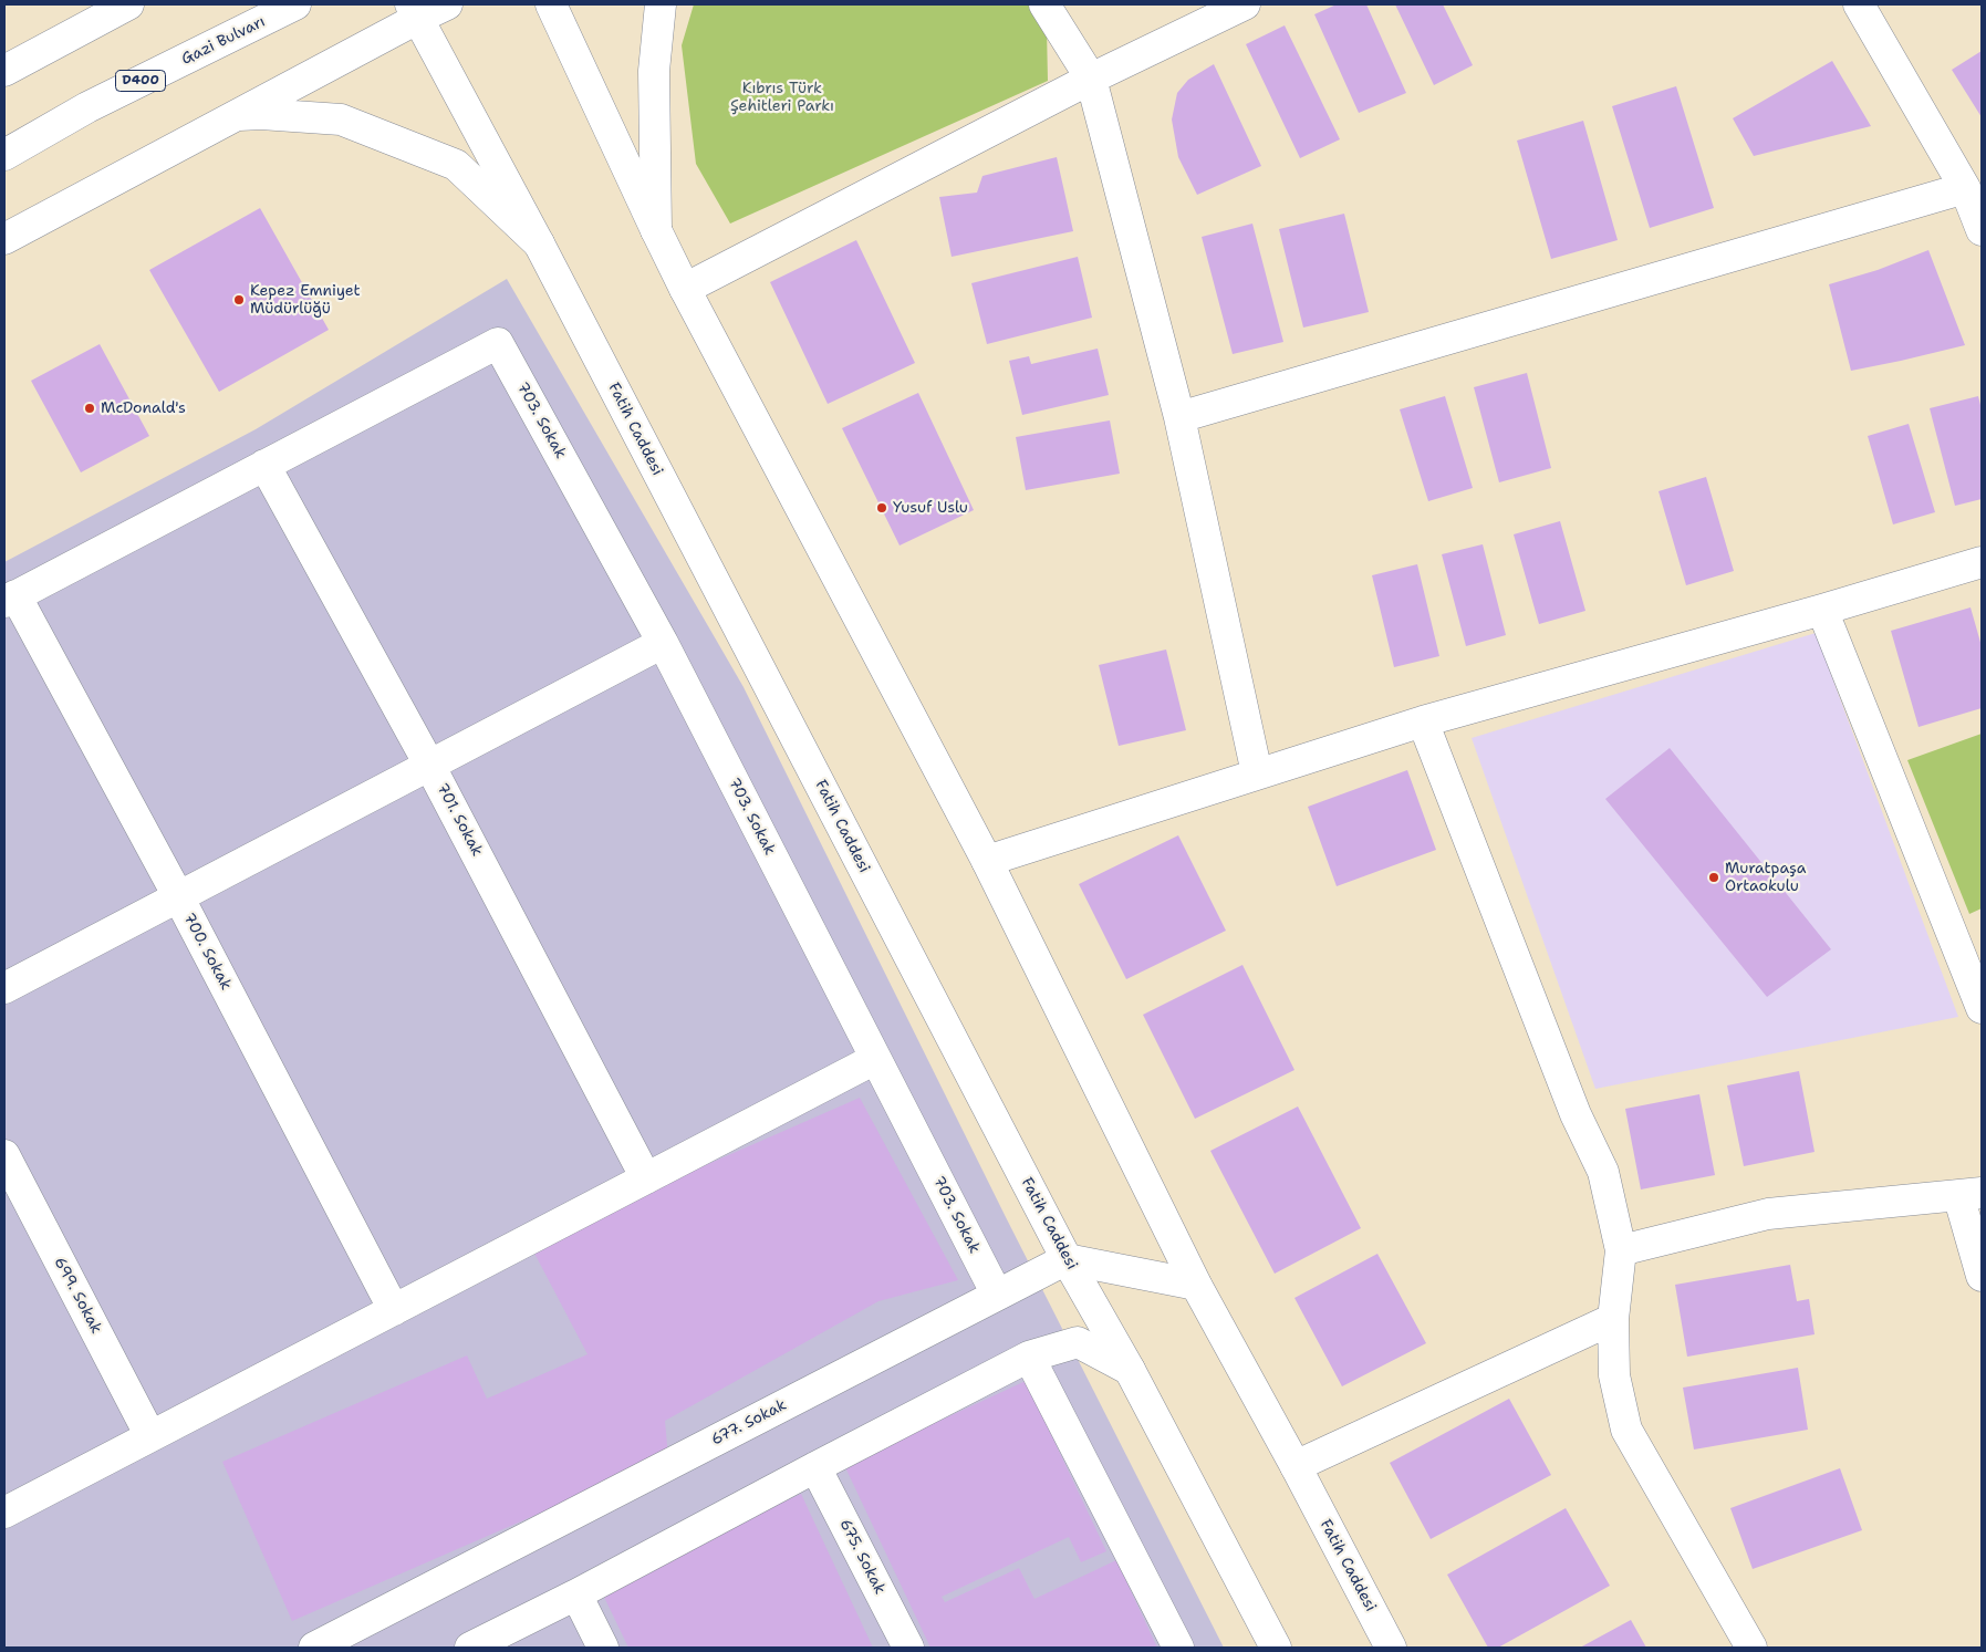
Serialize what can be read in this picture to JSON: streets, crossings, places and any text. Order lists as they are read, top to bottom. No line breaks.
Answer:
{"streets":{"main road":["Gazi Bulvarı","D400","703. Sokak","Fatih Caddesi","701. Sokak","700. Sokak","699. Sokak","677. Sokak","675. Sokak"]},"crossings":[["703. Sokak","701. Sokak"],["703. Sokak","677. Sokak"],["Fatih Caddesi","677. Sokak"]],"parks":["Kıbrıs Türk Şehitleri Parkı"],"places":["Kepez Emniyet Müdürlüğü","McDonald's","Yusuf Uslu","Muratpaşa Ortaokulu"]}
